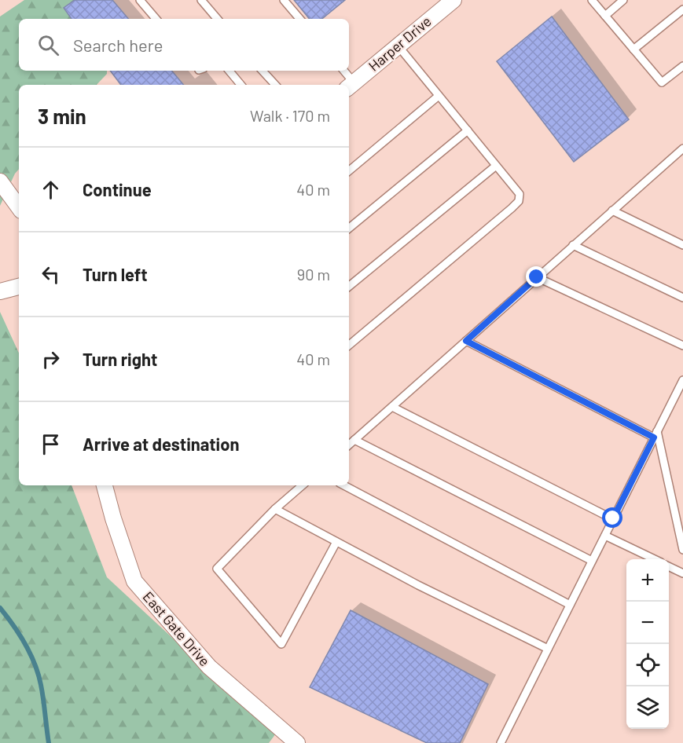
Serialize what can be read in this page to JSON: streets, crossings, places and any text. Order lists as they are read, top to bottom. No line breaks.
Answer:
{"streets":{"street":["Harper Drive","East Gate Drive"]},"page":{"search":"Search here","heading":["3 min","Walk · 170 m"],"list":[["Continue","40 m"],["Turn left","90 m"],["Turn right","40 m"],"Arrive at destination"],"map_buttons":["+","−"]}}
